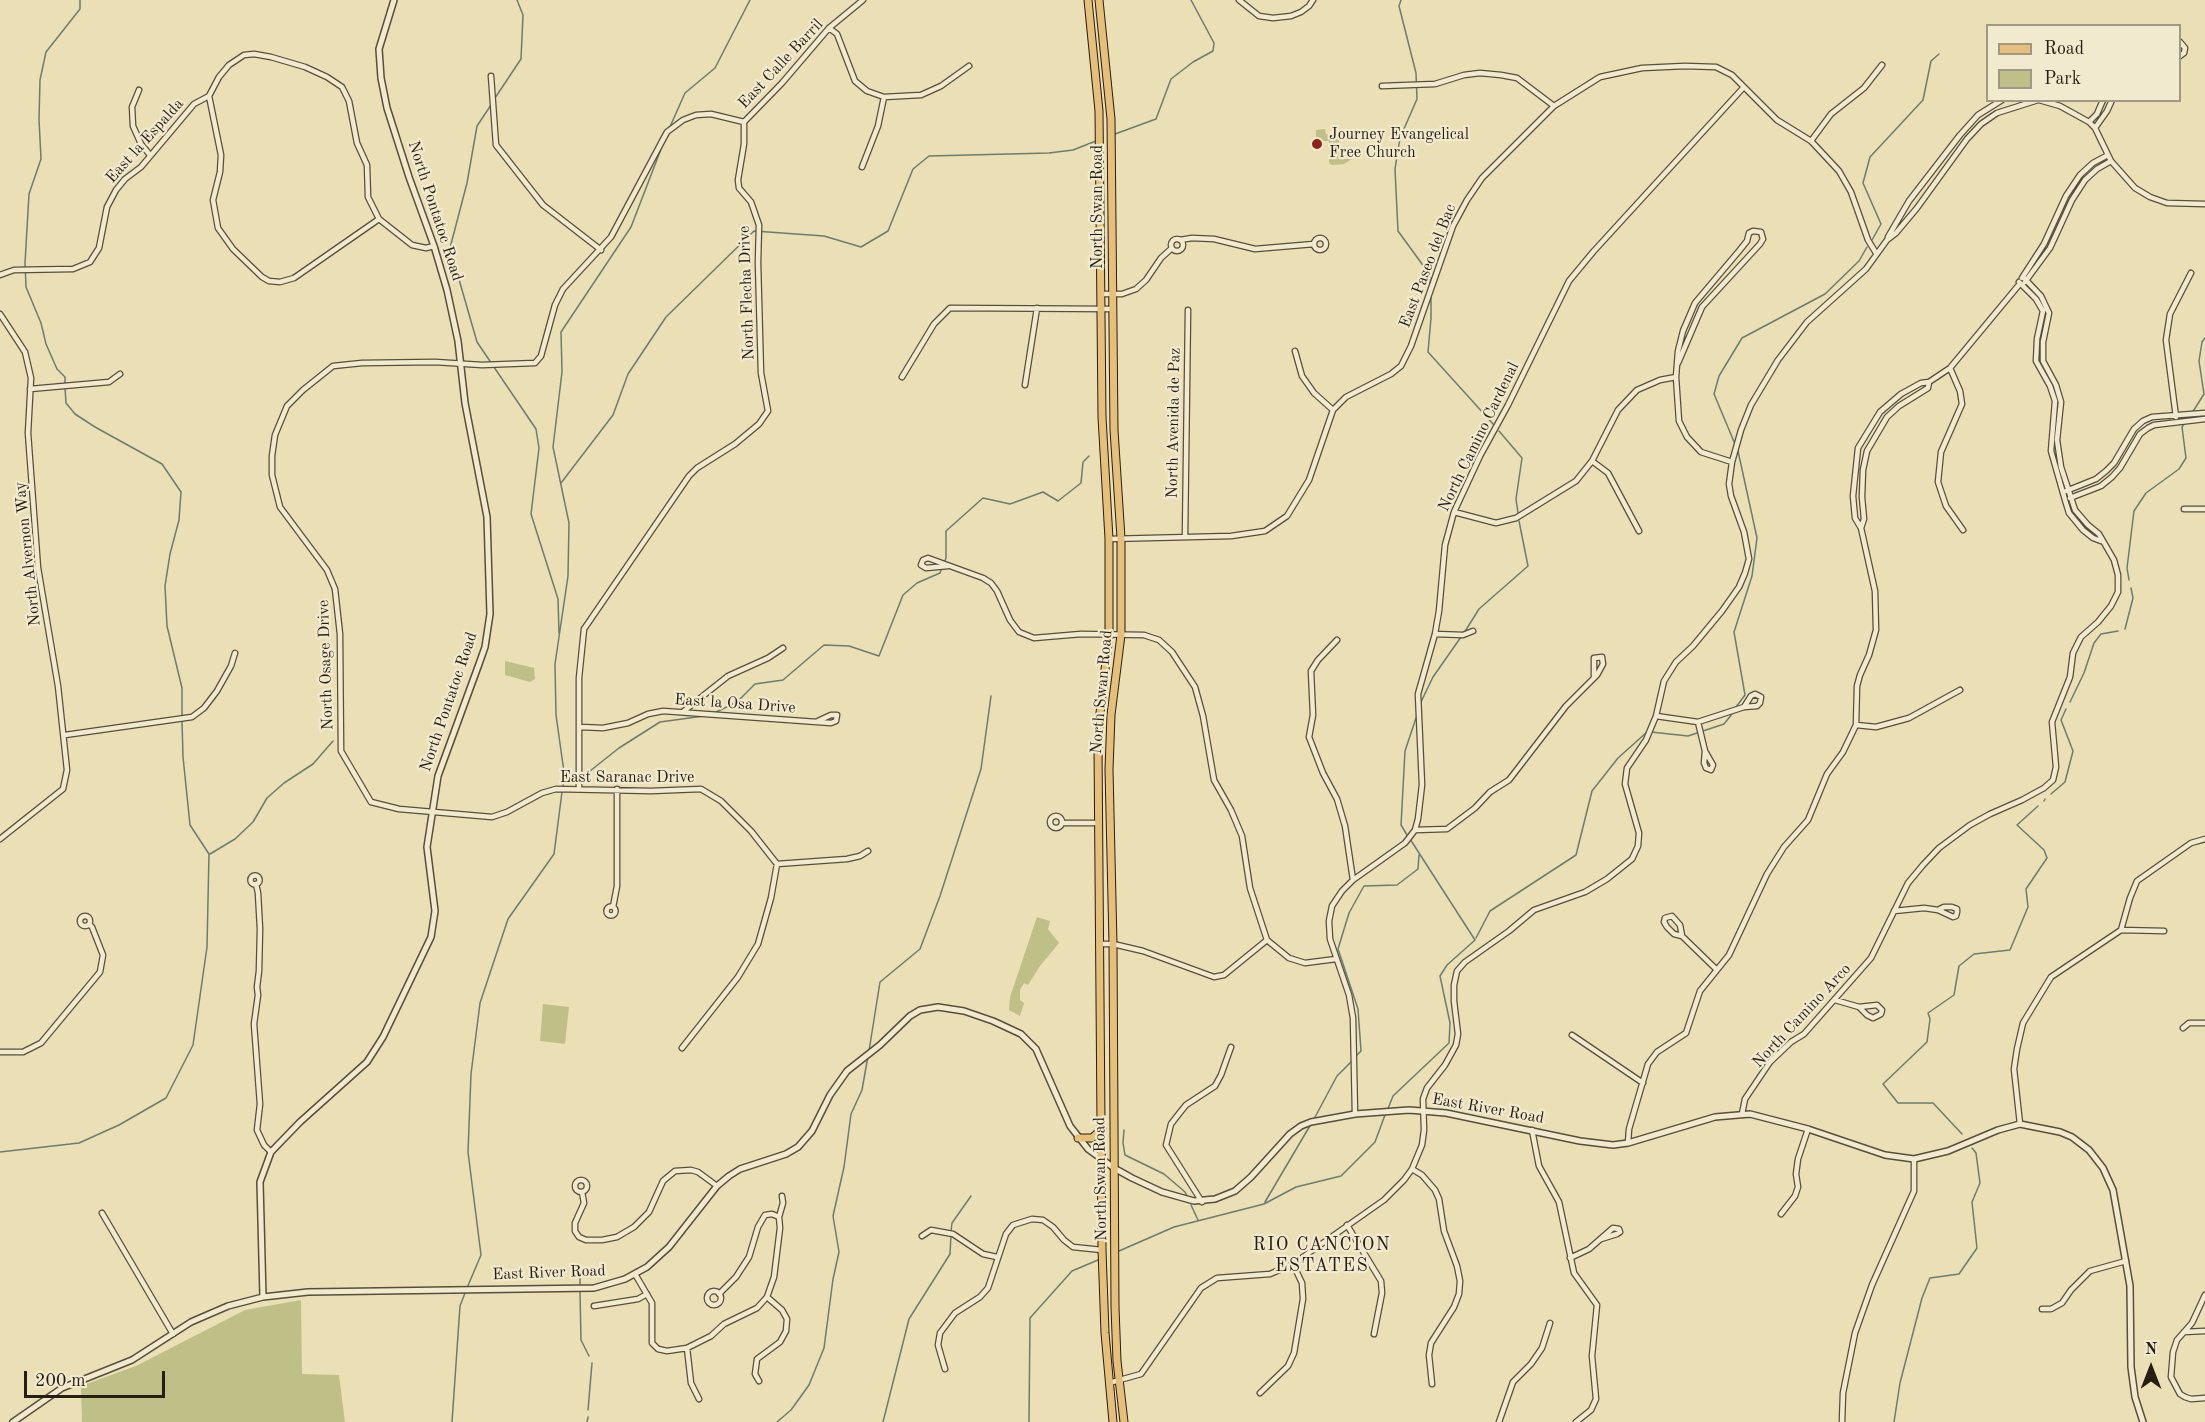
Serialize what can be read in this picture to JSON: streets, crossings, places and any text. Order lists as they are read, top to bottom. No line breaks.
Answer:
{"streets":{"main road":["North Swan Road"],"street":["East Calle Barril","East la Espalda","North Pontatoc Road","East Paseo del Bac","North Flecha Drive","North Avenida de Paz","North Camino Cardenal","North Alvernon Way","North Osage Drive","East la Osa Drive","East Saranac Drive","North Camino Arco","East River Road"]},"crossings":[["East Calle Barril","North Flecha Drive"],["East la Espalda","North Pontatoc Road"],["North Swan Road","East River Road"],["North Pontatoc Road","North Osage Drive"],["North Pontatoc Road","East Saranac Drive"],["North Pontatoc Road","East River Road"],["East Paseo del Bac","North Camino Cardenal"],["North Flecha Drive","East la Osa Drive"],["North Flecha Drive","East Saranac Drive"],["North Osage Drive","East Saranac Drive"],["North Camino Arco","East River Road"]],"districts":["RIO CANCION ESTATES"],"places":["Journey Evangelical Free Church"],"legend":["Road","Park"],"scale_bar":"200 m","north":"top"}
